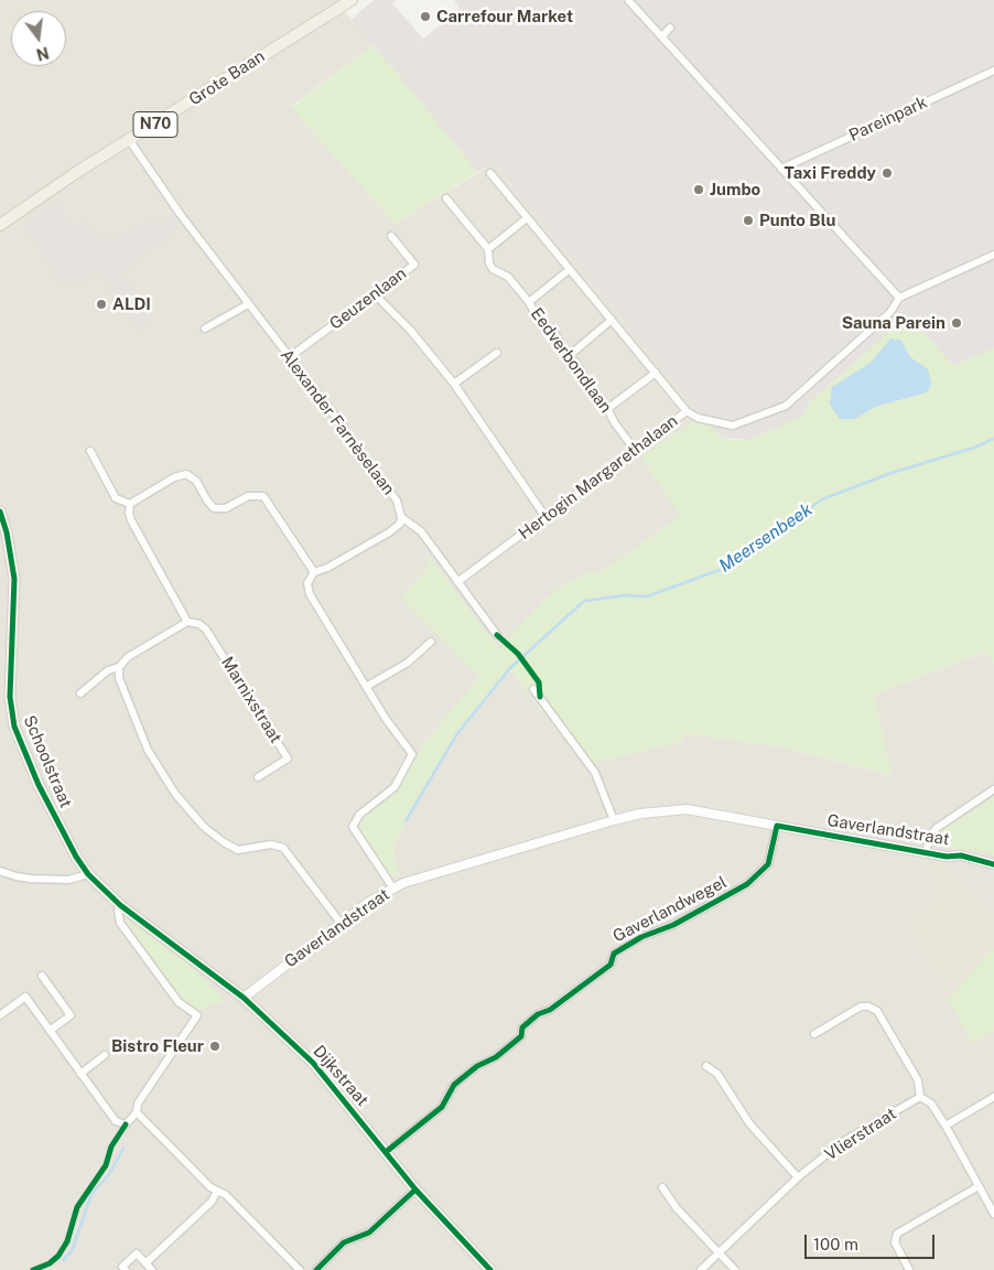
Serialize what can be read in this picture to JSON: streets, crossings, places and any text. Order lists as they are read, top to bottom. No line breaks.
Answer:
{"streets":{"main road":["Grote Baan","N70","Schoolstraat","Dijkstraat"],"street":["Pareinpark","Geuzenlaan","Eedverbondlaan","Alexander Farnèselaan","Hertogin Margarethalaan","Marnixstraat","Gaverlandstraat","Gaverlandwegel","Vlierstraat"]},"crossings":[["Grote Baan","N70"],["Grote Baan","Alexander Farnèselaan"],["Geuzenlaan","Alexander Farnèselaan"],["Eedverbondlaan","Hertogin Margarethalaan"],["Alexander Farnèselaan","Hertogin Margarethalaan"],["Schoolstraat","Dijkstraat"],["Gaverlandstraat","Gaverlandwegel"],["Gaverlandstraat","Dijkstraat"]],"water":["Meersenbeek"],"places":["Carrefour Market","Taxi Freddy","Jumbo","Punto Blu","ALDI","Sauna Parein","Bistro Fleur"],"scale_bar":"100 m","north":"bottom"}
